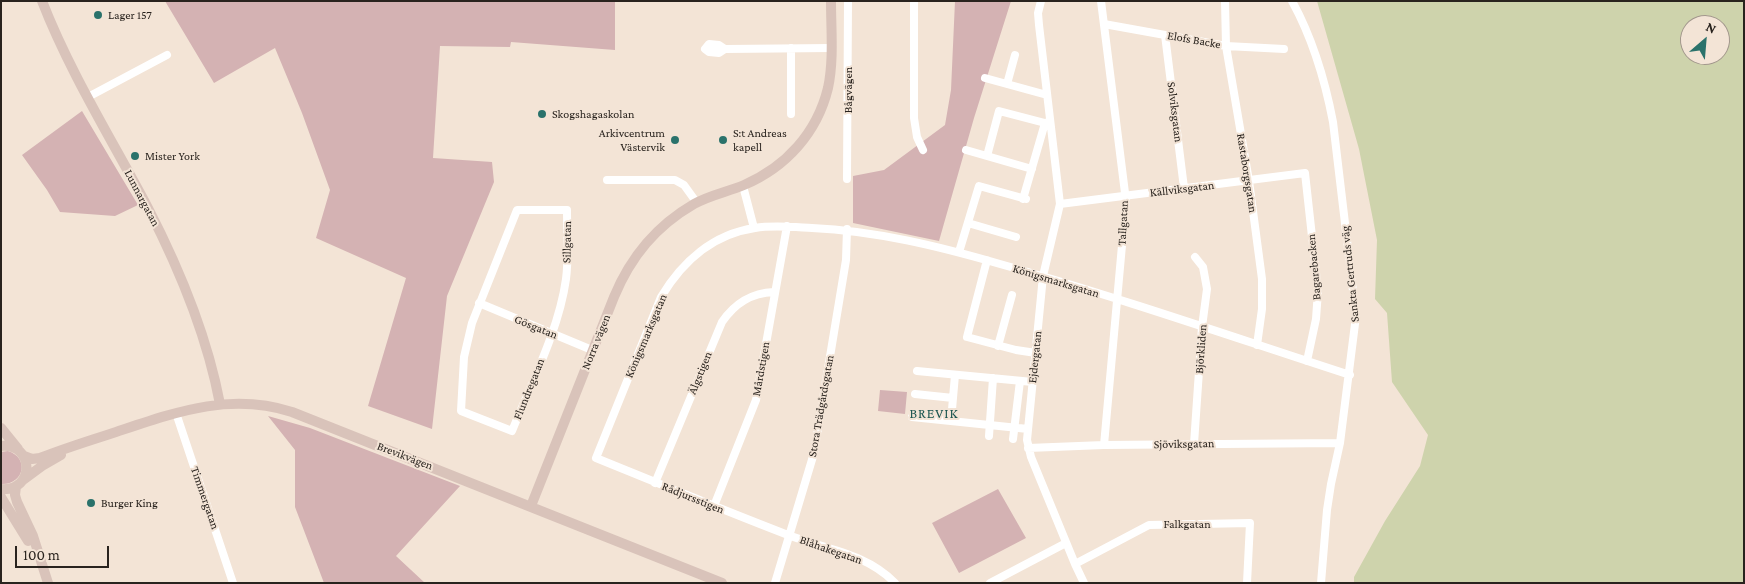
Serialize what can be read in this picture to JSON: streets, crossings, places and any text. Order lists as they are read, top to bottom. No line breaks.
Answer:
{"streets":{"street":["Elofs Backe","Bågvägen","Solviksgatan","Rastaborgsgatan","Källviksgatan","Lunnargatan","Tallgatan","Sillgatan","Bagarebacken","Sankta Gertruds väg","Königsmarksgatan","Gösgatan","Norra vägen","Björkliden","Ejdergatan","Mårdstigen","Älgstigen","Flundregatan","Stora Trädgårdsgatan","Sjöviksgatan","Brevikvägen","Timmergatan","Rådjursstigen","Falkgatan","Blåhakegatan"]},"crossings":[["Elofs Backe","Solviksgatan"],["Elofs Backe","Rastaborgsgatan"],["Elofs Backe","Tallgatan"],["Solviksgatan","Källviksgatan"],["Rastaborgsgatan","Källviksgatan"],["Rastaborgsgatan","Königsmarksgatan"],["Källviksgatan","Tallgatan"],["Källviksgatan","Bagarebacken"],["Källviksgatan","Ejdergatan"],["Lunnargatan","Brevikvägen"],["Tallgatan","Königsmarksgatan"],["Tallgatan","Sjöviksgatan"],["Sillgatan","Gösgatan"],["Sillgatan","Flundregatan"],["Bagarebacken","Königsmarksgatan"],["Sankta Gertruds väg","Königsmarksgatan"],["Sankta Gertruds väg","Sjöviksgatan"],["Königsmarksgatan","Björkliden"],["Königsmarksgatan","Ejdergatan"],["Königsmarksgatan","Mårdstigen"],["Königsmarksgatan","Stora Trädgårdsgatan"],["Königsmarksgatan","Rådjursstigen"],["Gösgatan","Norra vägen"],["Gösgatan","Flundregatan"],["Norra vägen","Brevikvägen"],["Björkliden","Sjöviksgatan"],["Ejdergatan","Sjöviksgatan"],["Ejdergatan","Falkgatan"],["Mårdstigen","Älgstigen"],["Mårdstigen","Rådjursstigen"],["Älgstigen","Rådjursstigen"],["Stora Trädgårdsgatan","Rådjursstigen"],["Stora Trädgårdsgatan","Blåhakegatan"],["Brevikvägen","Timmergatan"],["Rådjursstigen","Blåhakegatan"]],"districts":["BREVIK"],"places":["Lager 157","Skogshagaskolan","Arkivcentrum Västervik","S:t Andreas kapell","Mister York","Burger King"],"scale_bar":"100 m","north":"top right"}
